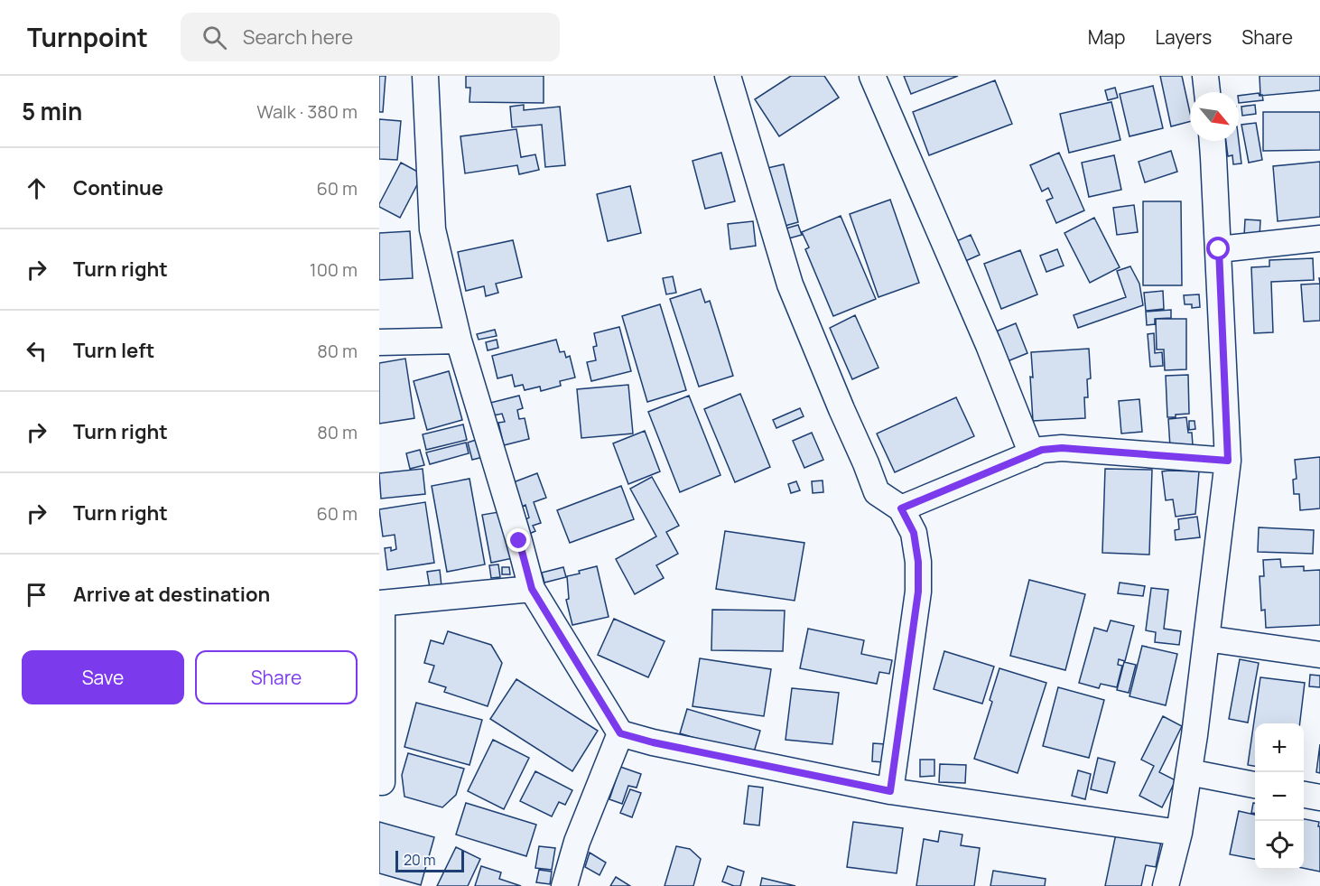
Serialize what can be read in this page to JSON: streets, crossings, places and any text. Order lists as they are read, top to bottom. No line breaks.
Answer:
{"scale_bar":"20 m","north":"bottom right","page":{"header":"Turnpoint","search":"Search here","nav":["Map","Layers","Share"],"heading":["5 min","Walk · 380 m"],"list":[["Continue","60 m"],["Turn right","100 m"],["Turn left","80 m"],["Turn right","80 m"],["Turn right","60 m"],"Arrive at destination"],"buttons":["Save","Share"],"map_buttons":["+","−"],"scale":"20 m"}}
